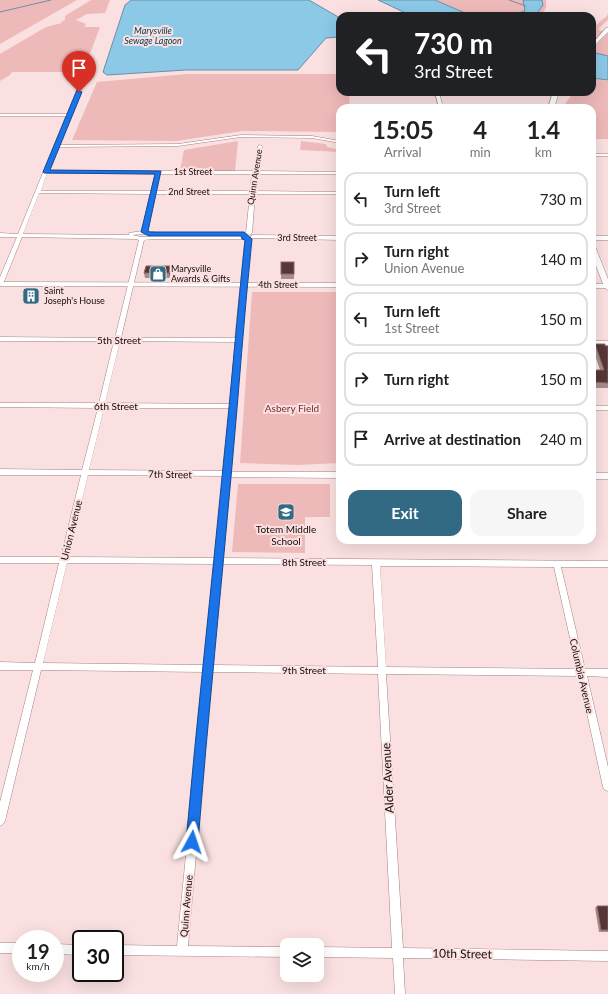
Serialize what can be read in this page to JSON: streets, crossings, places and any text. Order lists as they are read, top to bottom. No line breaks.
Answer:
{"streets":{"main road":["4th Street"],"street":["1st Street","Quinn Avenue","2nd Street","3rd Street","5th Street","6th Street","7th Street","Union Avenue","8th Street","9th Street","Columbia Avenue","Alder Avenue","10th Street"]},"crossings":[["1st Street","Quinn Avenue"],["1st Street","Union Avenue"],["Quinn Avenue","2nd Street"],["Quinn Avenue","3rd Street"],["Quinn Avenue","4th Street"],["Quinn Avenue","5th Street"],["Quinn Avenue","6th Street"],["Quinn Avenue","7th Street"],["Quinn Avenue","8th Street"],["Quinn Avenue","9th Street"],["2nd Street","Union Avenue"],["3rd Street","Union Avenue"],["4th Street","Union Avenue"],["5th Street","Union Avenue"],["6th Street","Union Avenue"],["7th Street","Union Avenue"],["Union Avenue","8th Street"],["Union Avenue","9th Street"],["8th Street","Columbia Avenue"],["8th Street","Alder Avenue"],["9th Street","Columbia Avenue"],["9th Street","Alder Avenue"],["Alder Avenue","10th Street"]],"water":["Marysville Sewage Lagoon"],"parks":["Asbery Field"],"places":{"shop":["Marysville Awards & Gifts"],"building":["Saint Joseph's House"],"school or university":["Totem Middle School"]},"page":{"turn":["730 m","3rd Street"],"eta":["15:05","Arrival","4","min","1.4","km"],"list":[{"name":"Turn left","note":"3rd Street","value":"730 m"},{"name":"Turn right","note":"Union Avenue","value":"140 m"},{"name":"Turn left","note":"1st Street","value":"150 m"},{"name":"Turn right","value":"150 m"},{"name":"Arrive at destination","value":"240 m"}],"buttons":["Exit","Share"],"speed":"19 km/h","limit":"30"}}
